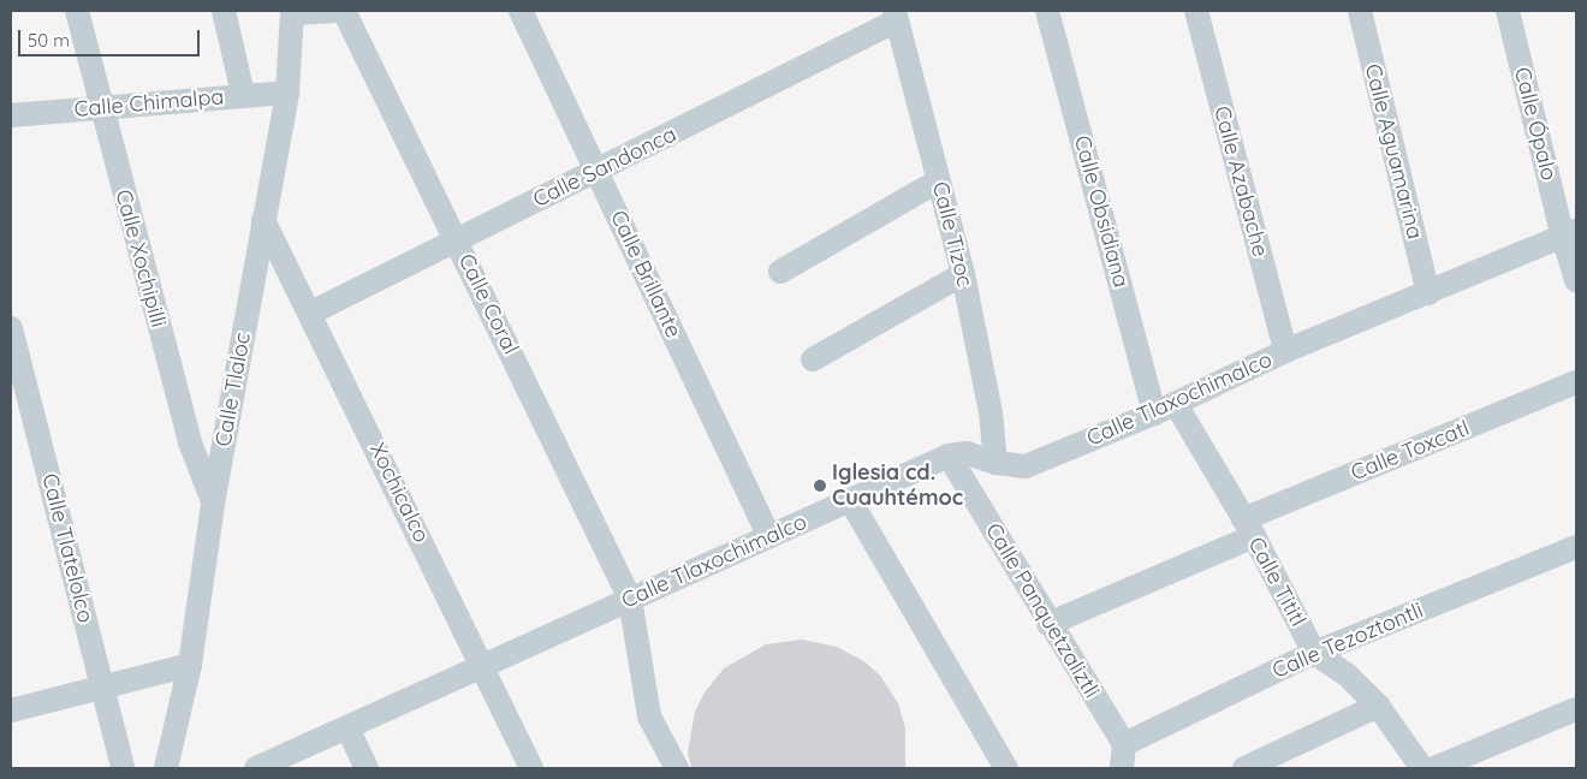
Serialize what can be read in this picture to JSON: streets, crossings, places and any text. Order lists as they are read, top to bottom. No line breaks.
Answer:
{"streets":{"street":["Calle Chimalpa","Calle Ópalo","Calle Aguamarina","Calle Sandonca","Calle Azabache","Calle Obsidiana","Calle Tizoc","Calle Xochipilli","Calle Brillante","Calle Coral","Calle Tlaloc","Calle Tlaxochimalco","Calle Toxcatl","Xochicalco","Calle Tlatelolco","Calle Tititl","Calle Panquetzaliztli","Calle Tezoztontli"]},"crossings":[["Calle Chimalpa","Calle Xochipilli"],["Calle Chimalpa","Calle Tlaloc"],["Calle Ópalo","Calle Tlaxochimalco"],["Calle Aguamarina","Calle Tlaxochimalco"],["Calle Sandonca","Calle Tizoc"],["Calle Sandonca","Calle Brillante"],["Calle Sandonca","Calle Coral"],["Calle Sandonca","Xochicalco"],["Calle Azabache","Calle Tlaxochimalco"],["Calle Obsidiana","Calle Tlaxochimalco"],["Calle Obsidiana","Calle Tititl"],["Calle Tizoc","Calle Tlaxochimalco"],["Calle Xochipilli","Calle Tlaloc"],["Calle Brillante","Calle Tlaxochimalco"],["Calle Coral","Calle Tlaxochimalco"],["Calle Tlaloc","Xochicalco"],["Calle Tlaxochimalco","Xochicalco"],["Calle Tlaxochimalco","Calle Tititl"],["Calle Tlaxochimalco","Calle Panquetzaliztli"],["Calle Toxcatl","Calle Tititl"],["Calle Toxcatl","Calle Panquetzaliztli"],["Calle Tititl","Calle Tezoztontli"],["Calle Panquetzaliztli","Calle Tezoztontli"]],"places":["Iglesia cd. Cuauhtémoc"],"scale_bar":"50 m"}
